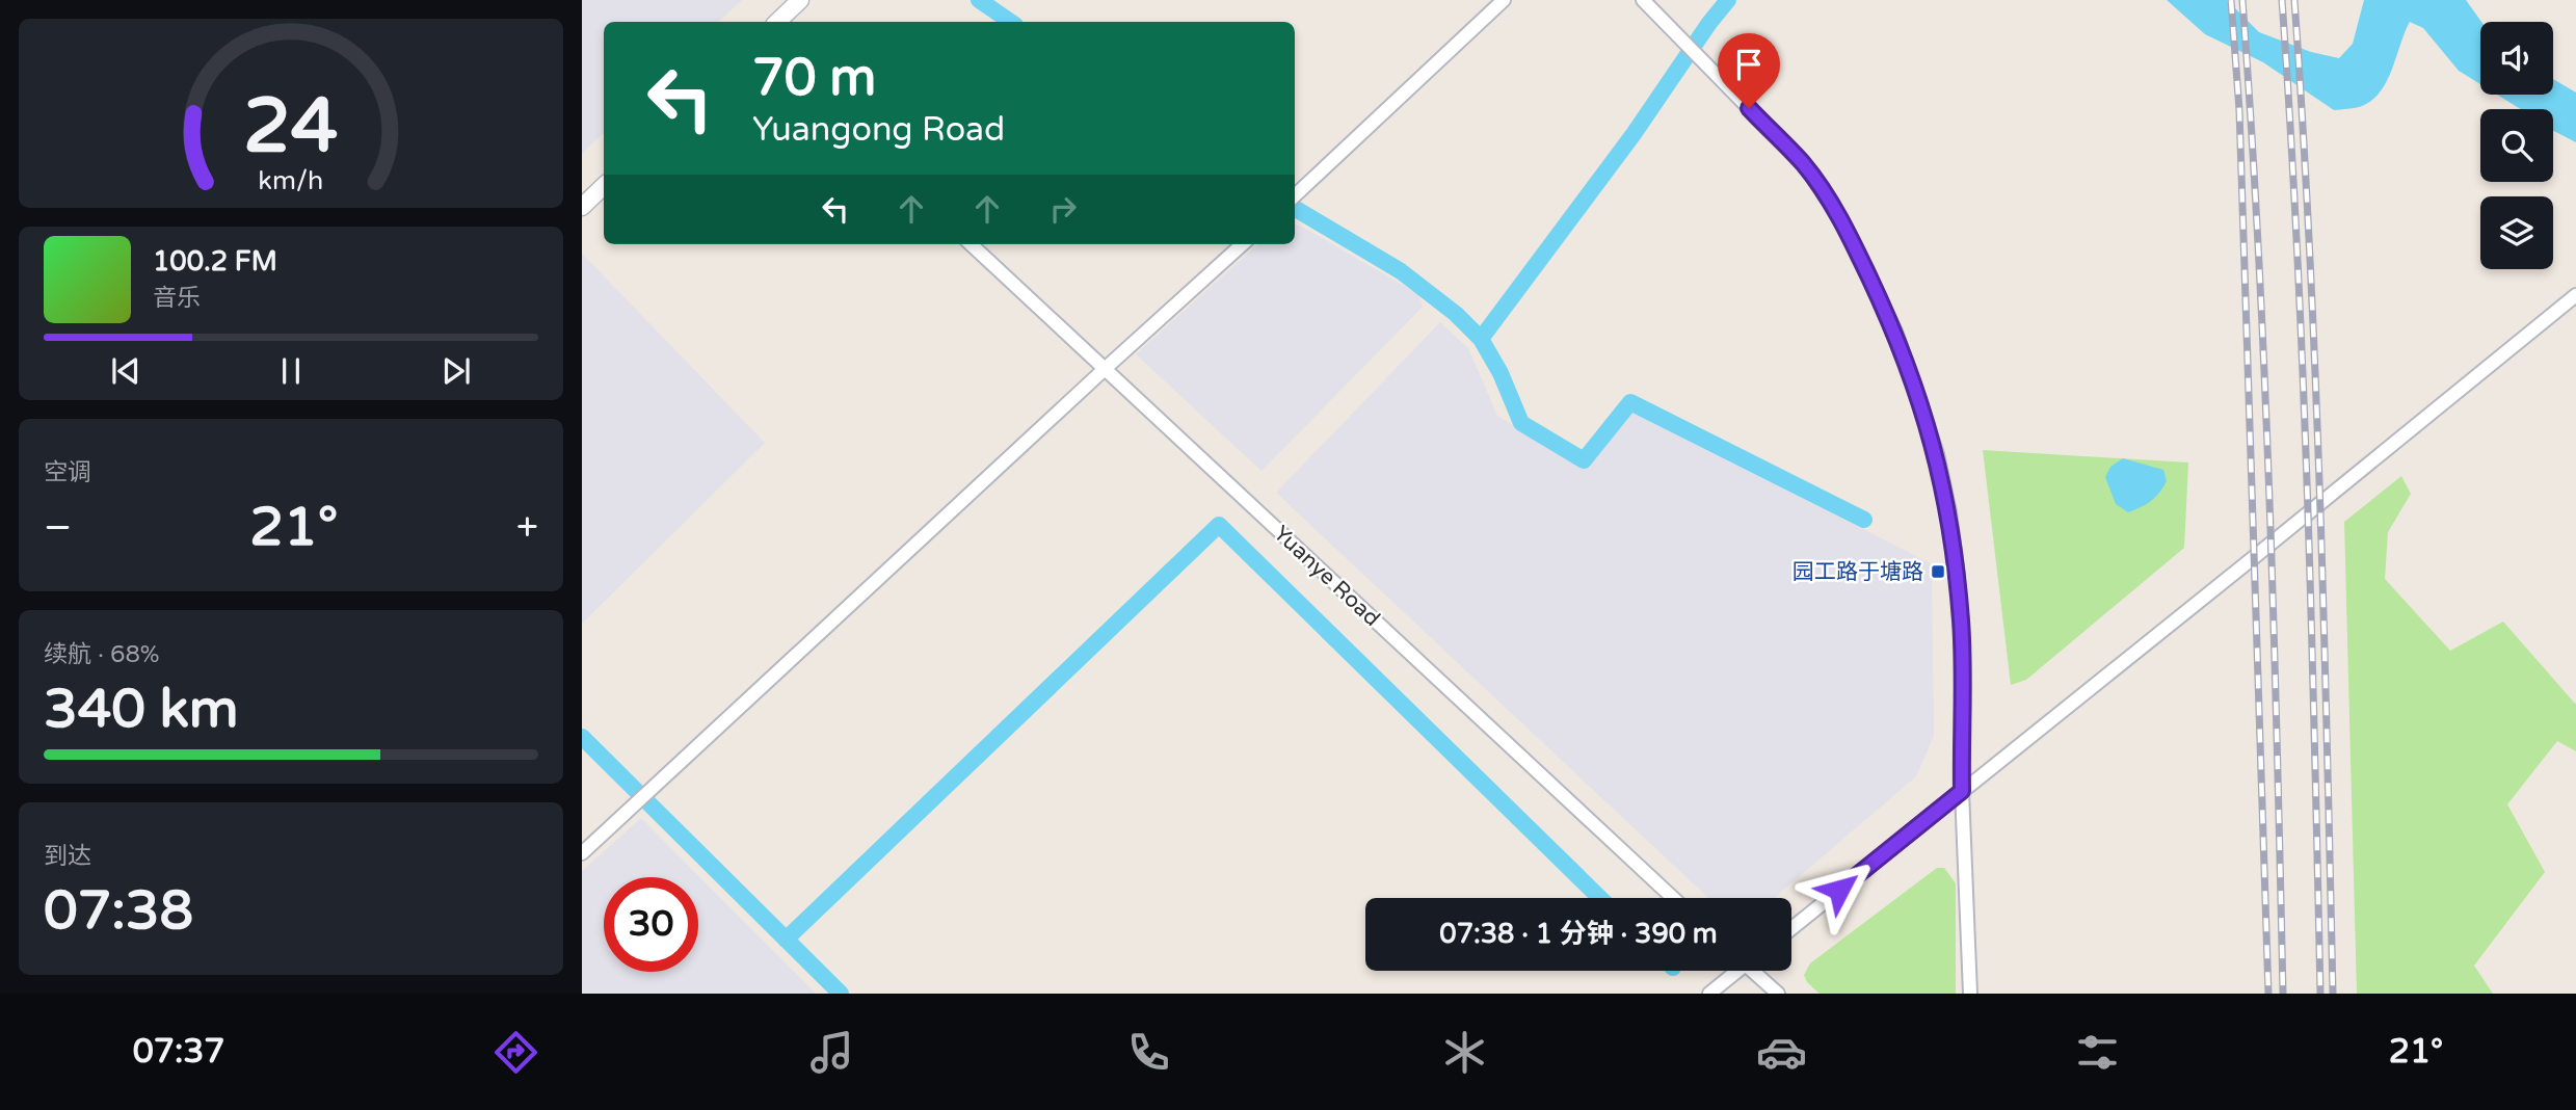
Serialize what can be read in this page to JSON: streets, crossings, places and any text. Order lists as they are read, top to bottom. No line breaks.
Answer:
{"streets":{"street":["Yuanye Road"]},"places":{"transit":["园工路于塘路"]},"page":{"turn":["70 m","Yuangong Road"],"song":["100.2 FM","音乐"],"tile":["空调",["续航 · 68%","340 km"],["到达","07:38"]],"heat":["−","21°","+"],"limit":"30","trip":"07:38 · 1 分钟 · 390 m","tabs":["07:37","21°"],"gauge":["24","km/h"]}}
